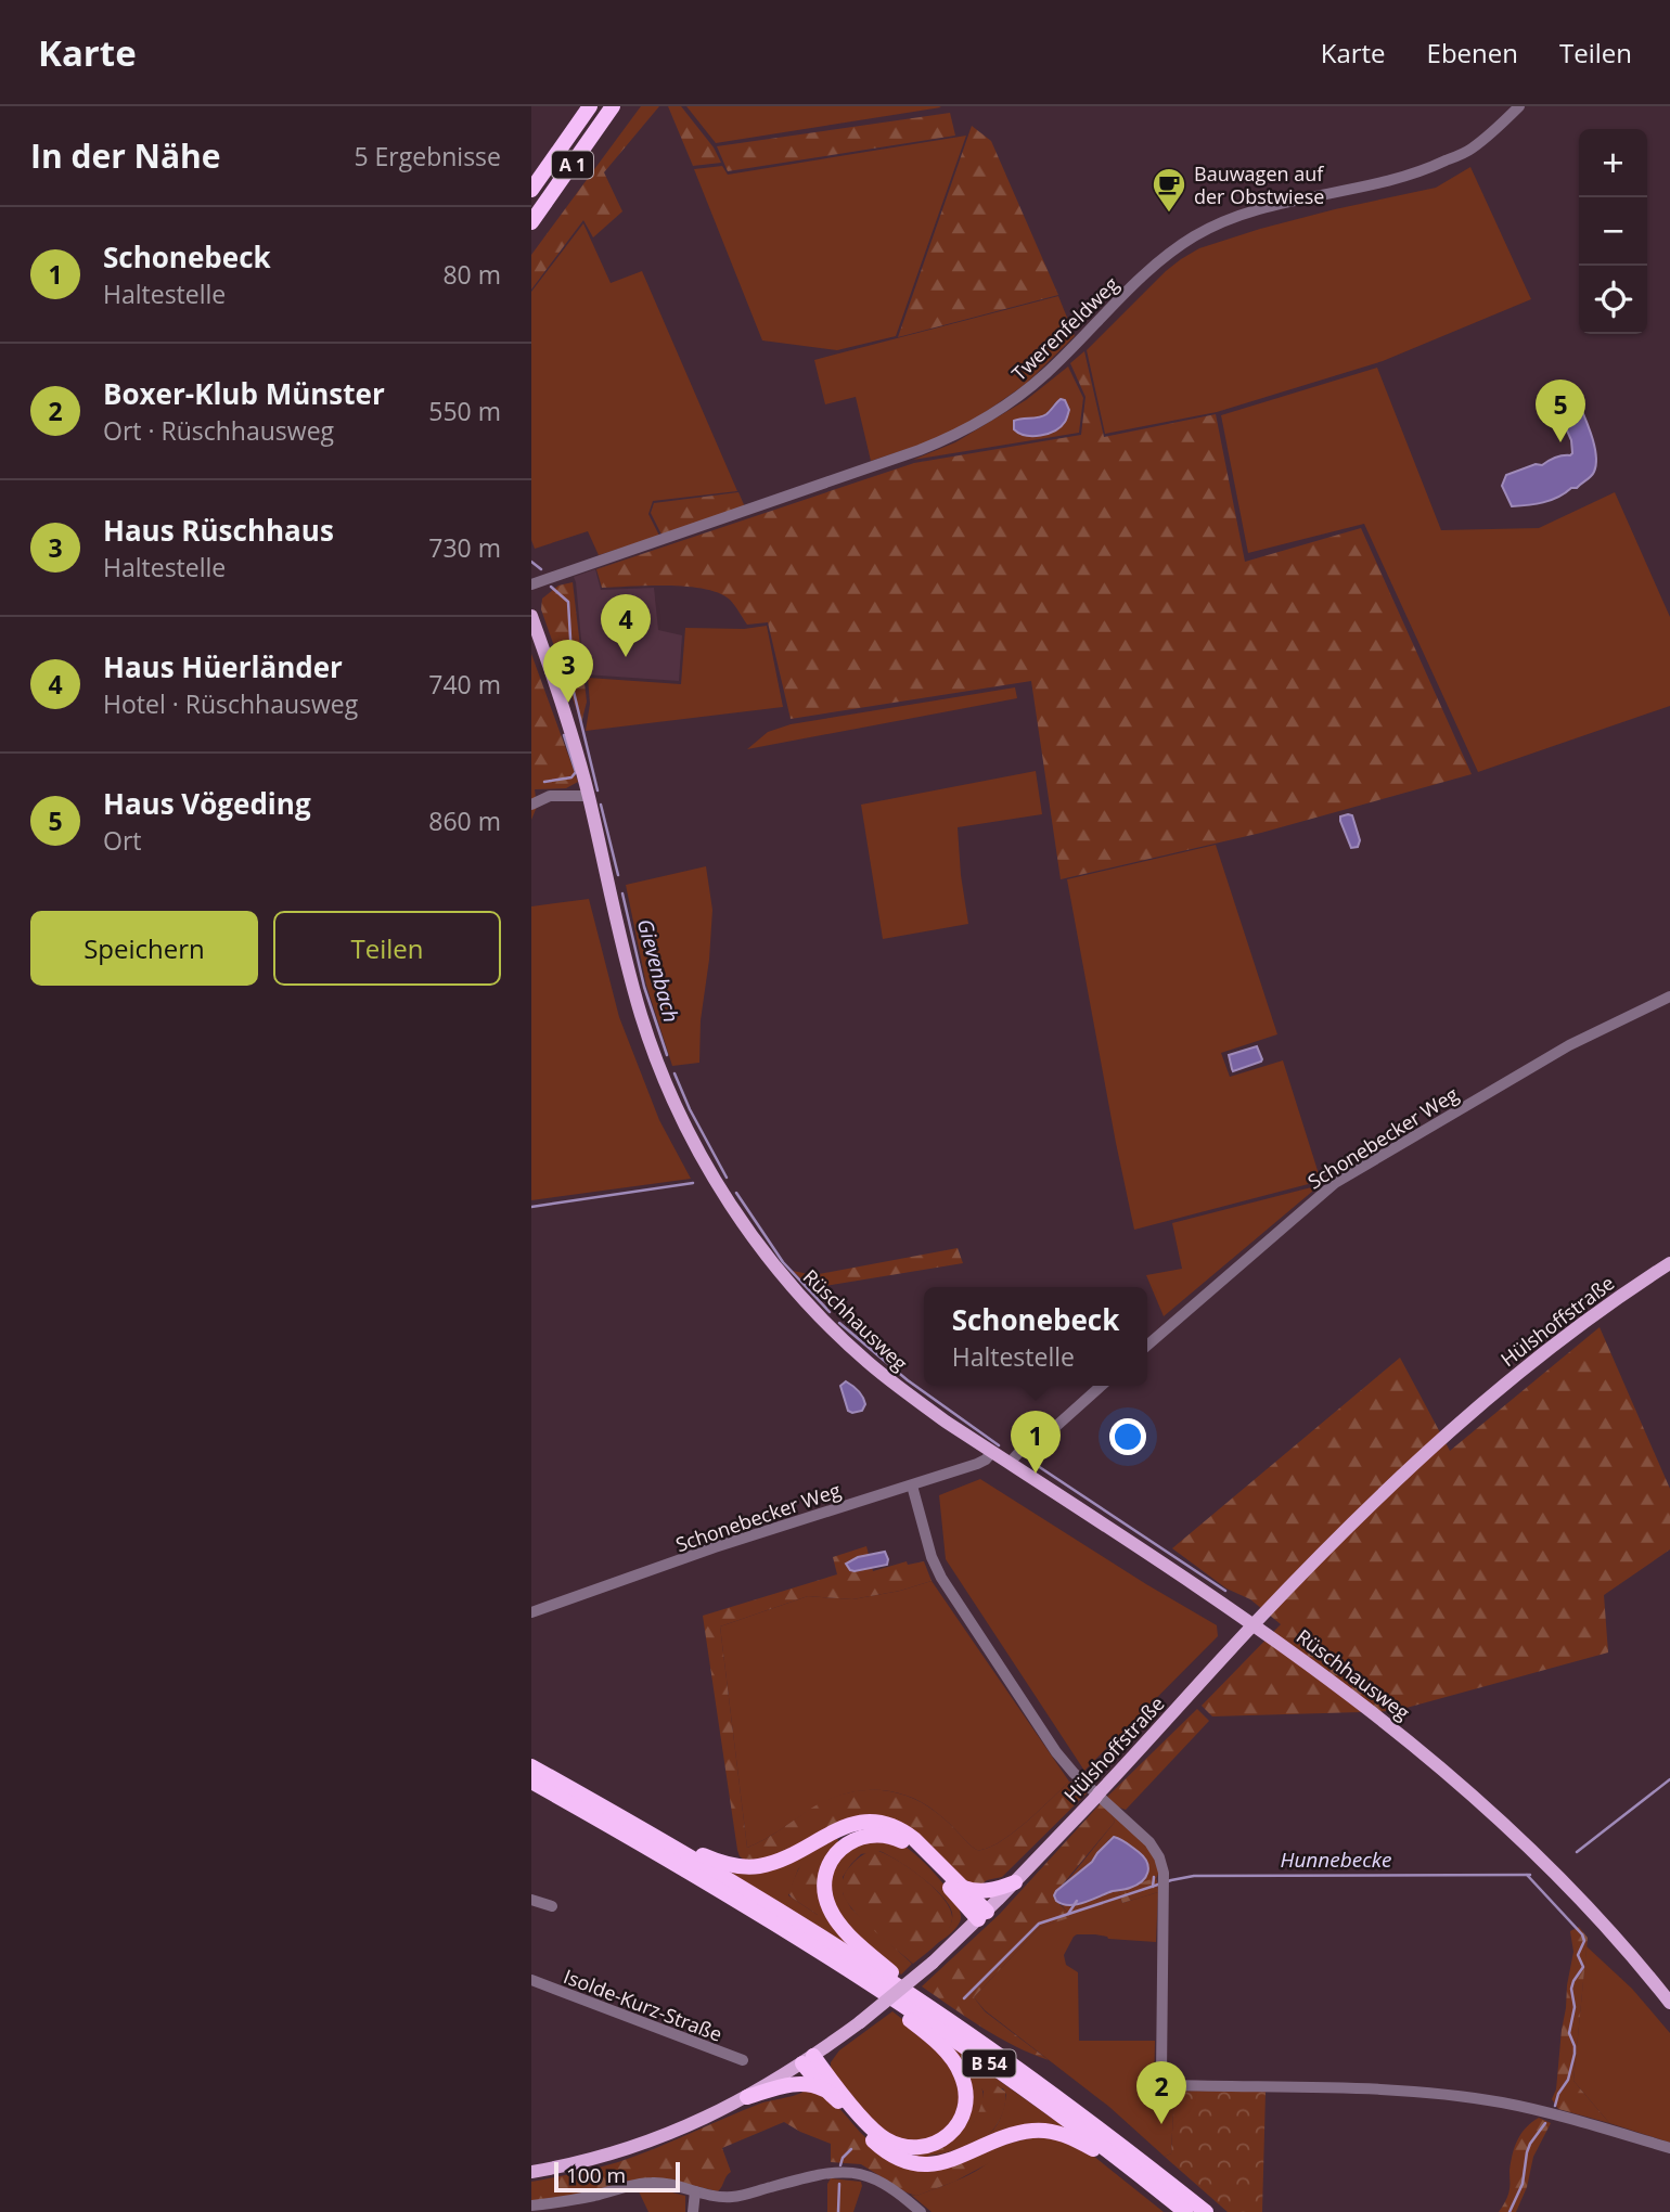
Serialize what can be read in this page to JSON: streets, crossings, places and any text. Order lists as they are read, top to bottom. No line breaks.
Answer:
{"streets":{"highway":["A 1","B 54"],"main road":["Rüschhausweg","Hülshoffstraße"],"street":["Twerenfeldweg","Schonebecker Weg","Isolde-Kurz-Straße"]},"crossings":[["Schonebecker Weg","Rüschhausweg"],["Rüschhausweg","Hülshoffstraße"]],"water":["Gievenbach","Hunnebecke"],"places":{"cafe":["Bauwagen auf der Obstwiese"]},"scale_bar":"100 m","page":{"header":"Karte","nav":["Karte","Ebenen","Teilen"],"heading":["In der Nähe","5 Ergebnisse"],"map_buttons":["+","−"],"list":[{"mark":"1","name":"Schonebeck","note":"Haltestelle","value":"80 m"},{"mark":"2","name":"Boxer-Klub Münster","note":"Ort · Rüschhausweg","value":"550 m"},{"mark":"3","name":"Haus Rüschhaus","note":"Haltestelle","value":"730 m"},{"mark":"4","name":"Haus Hüerländer","note":"Hotel · Rüschhausweg","value":"740 m"},{"mark":"5","name":"Haus Vögeding","note":"Ort","value":"860 m"}],"pins":["5","4","3","1","2"],"buttons":["Speichern","Teilen"],"popup":["Schonebeck","Haltestelle"],"scale":"100 m"}}
